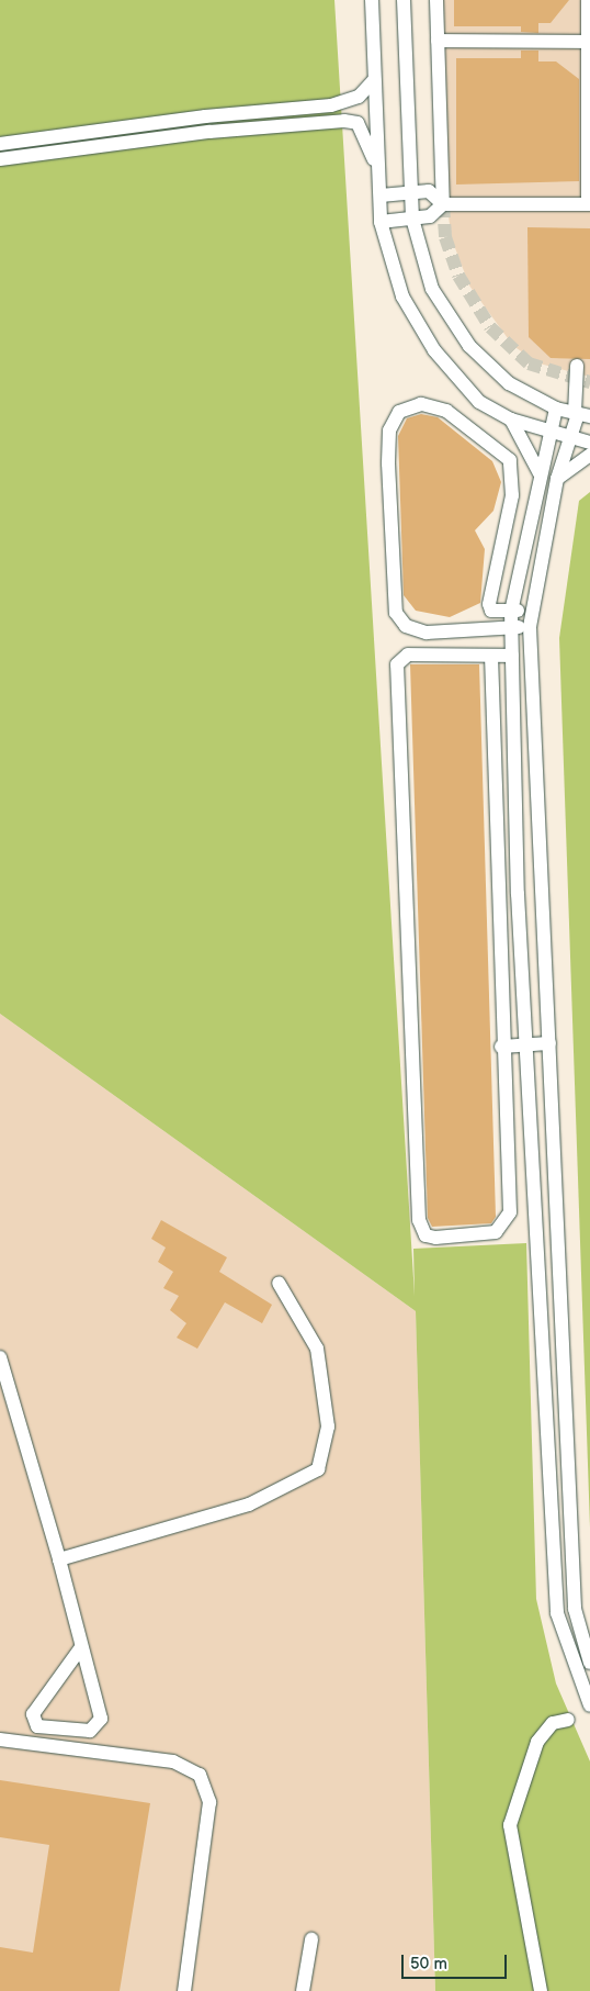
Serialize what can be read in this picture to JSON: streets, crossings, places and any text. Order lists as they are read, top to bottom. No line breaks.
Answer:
{"scale_bar":"50 m"}
